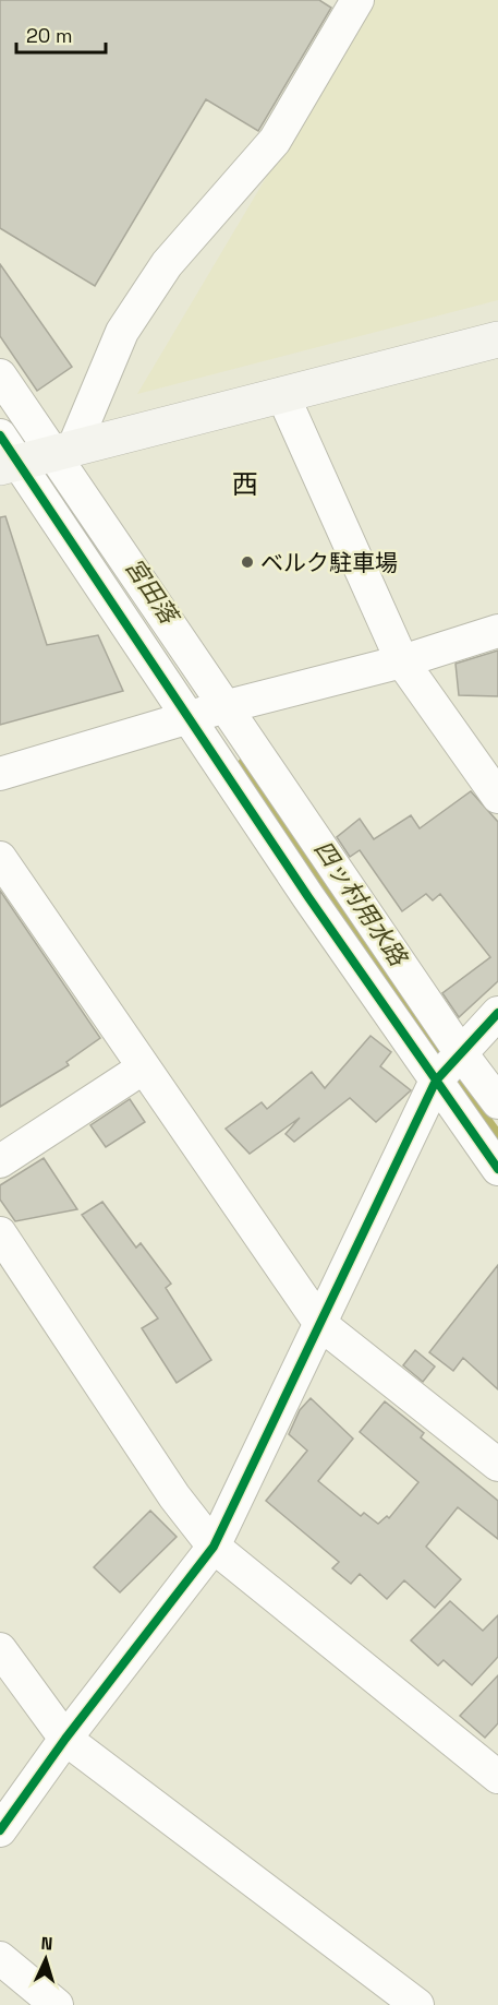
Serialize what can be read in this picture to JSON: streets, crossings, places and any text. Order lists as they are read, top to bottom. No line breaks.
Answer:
{"districts":["西"],"water":["宮田落","四ッ村用水路"],"places":["ベルク駐車場"],"scale_bar":"20 m","north":"top"}
